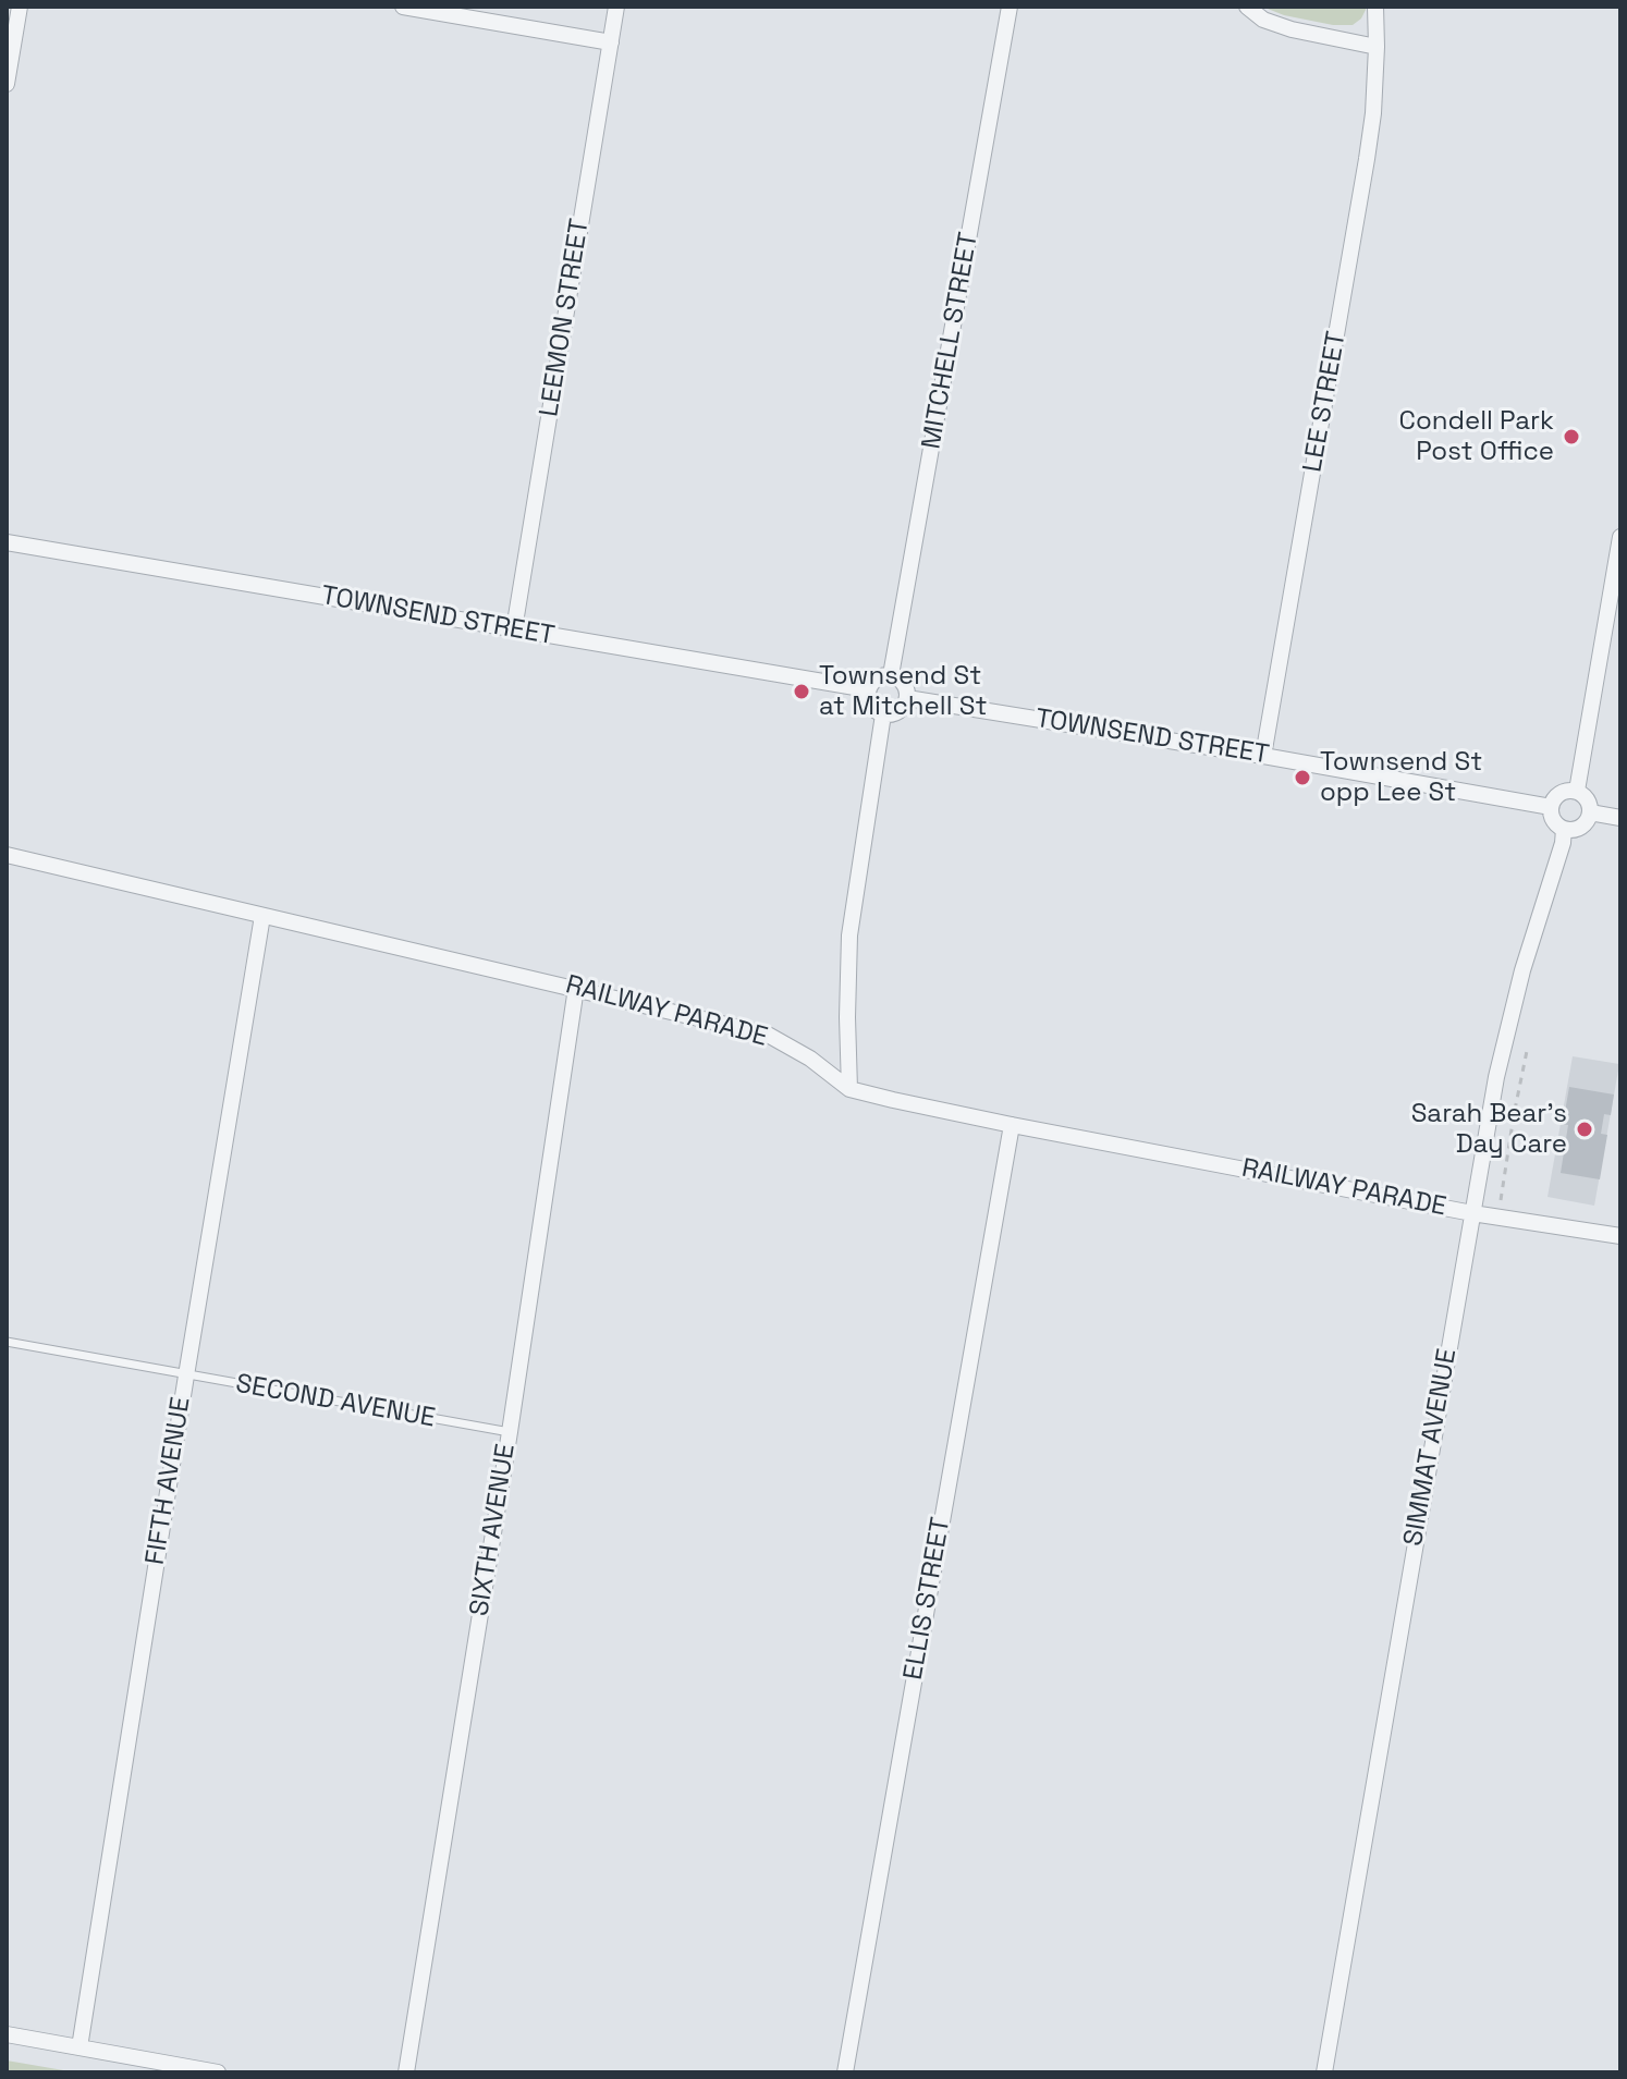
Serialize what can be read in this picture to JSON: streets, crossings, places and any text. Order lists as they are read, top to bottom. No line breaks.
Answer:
{"streets":{"street":["LEEMON STREET","MITCHELL STREET","LEE STREET","TOWNSEND STREET","RAILWAY PARADE","SIMMAT AVENUE","FIFTH AVENUE","SIXTH AVENUE","ELLIS STREET"],"lane":["SECOND AVENUE"]},"crossings":[["LEEMON STREET","TOWNSEND STREET"],["MITCHELL STREET","TOWNSEND STREET"],["LEE STREET","TOWNSEND STREET"],["TOWNSEND STREET","SIMMAT AVENUE"],["RAILWAY PARADE","SIMMAT AVENUE"],["RAILWAY PARADE","FIFTH AVENUE"],["RAILWAY PARADE","SIXTH AVENUE"],["RAILWAY PARADE","ELLIS STREET"],["SECOND AVENUE","FIFTH AVENUE"],["SECOND AVENUE","SIXTH AVENUE"]],"places":["Condell Park Post Office","Townsend St at Mitchell St","Townsend St opp Lee St","Sarah Bear's Day Care"]}
